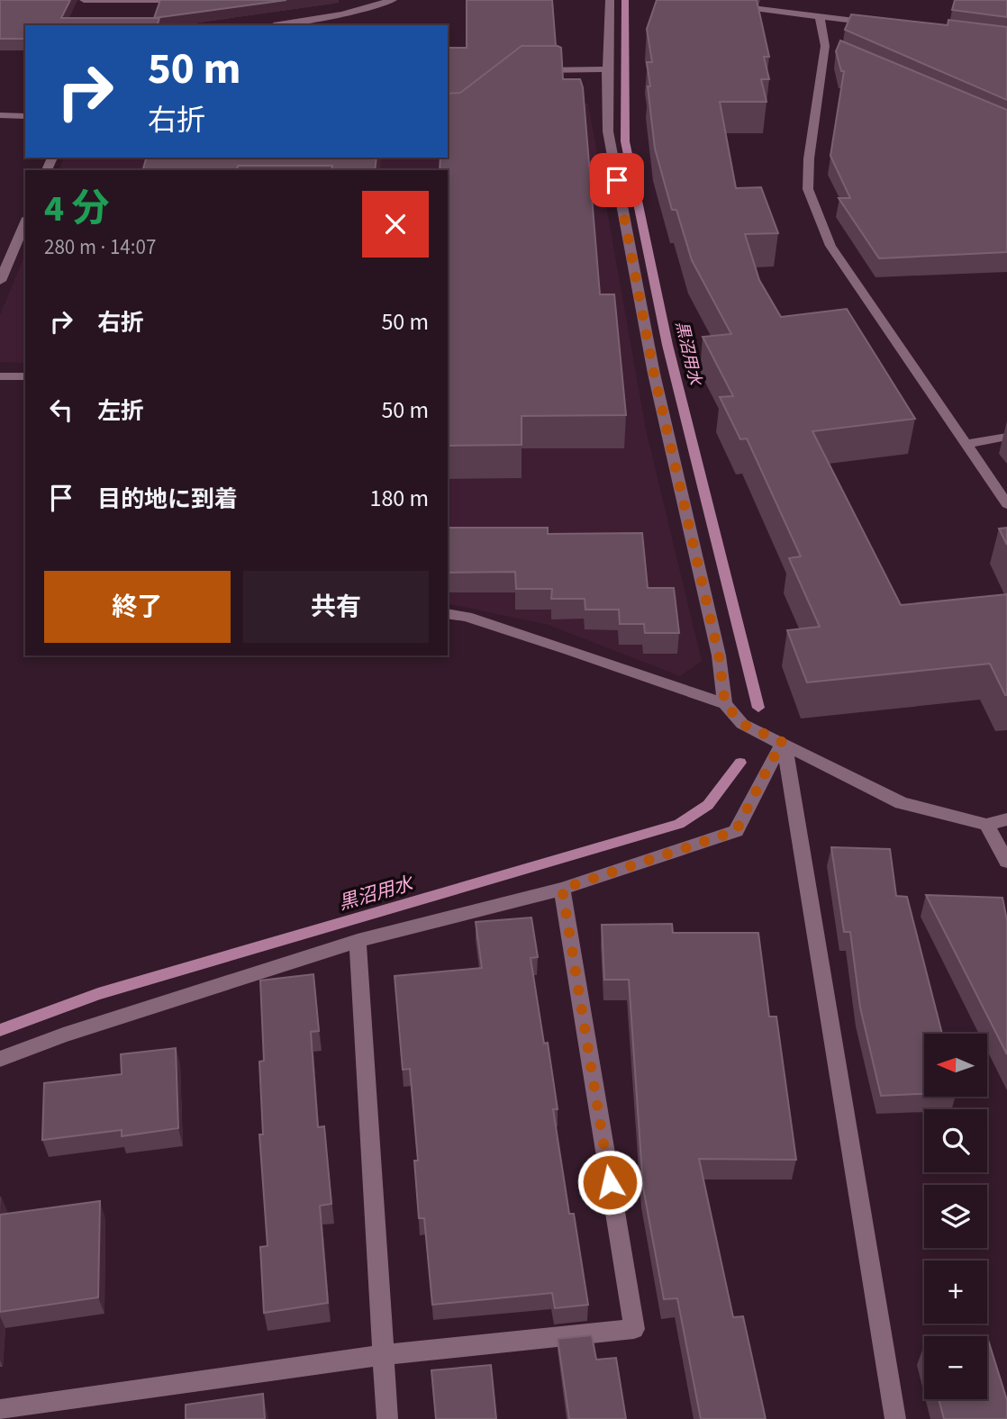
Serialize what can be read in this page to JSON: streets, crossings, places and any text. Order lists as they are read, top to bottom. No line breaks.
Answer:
{"water":["黒沼用水"],"north":"left","page":{"turn":["50 m","右折"],"heading":["4 分","280 m · 14:07"],"list":[{"name":"右折","value":"50 m"},{"name":"左折","value":"50 m"},{"name":"目的地に到着","value":"180 m"}],"buttons":["終了","共有"],"map_buttons":["+","−"]}}
